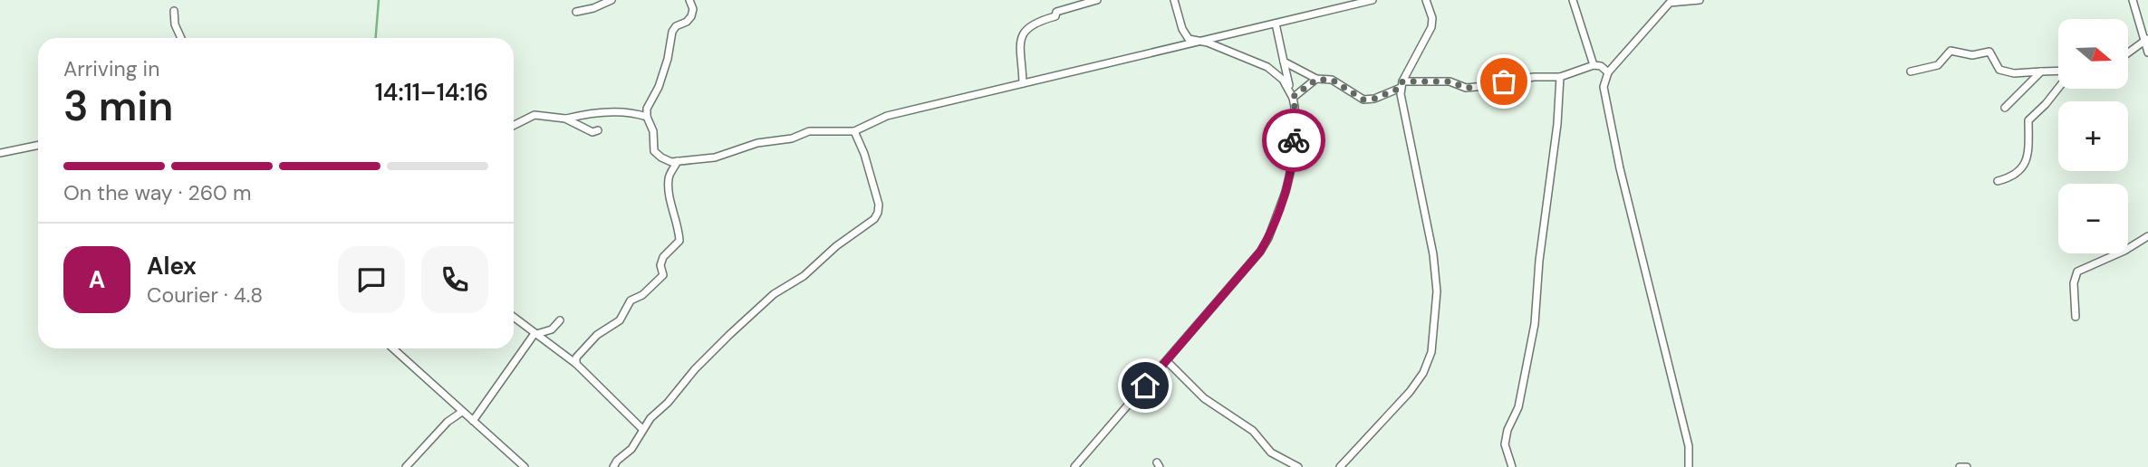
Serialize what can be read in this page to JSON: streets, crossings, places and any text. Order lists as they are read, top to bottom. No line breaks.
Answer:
{"north":"right","page":{"map_buttons":["+","−"],"heading":["3 min","Arriving in","14:11–14:16"],"panel":["Alex","Courier · 4.8"],"bar":"On the way · 260 m","round":"A"}}
